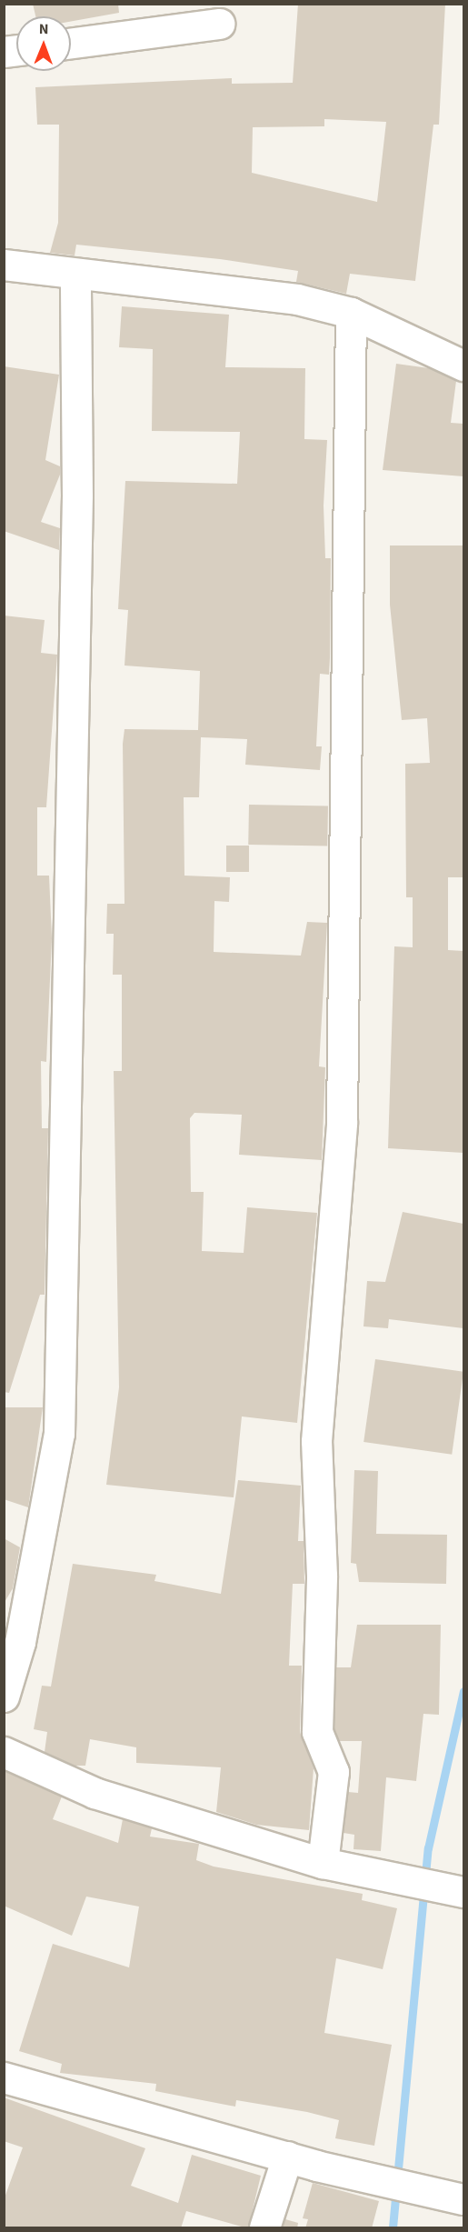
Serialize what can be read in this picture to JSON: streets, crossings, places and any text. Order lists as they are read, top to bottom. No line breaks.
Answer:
{"north":"top"}
